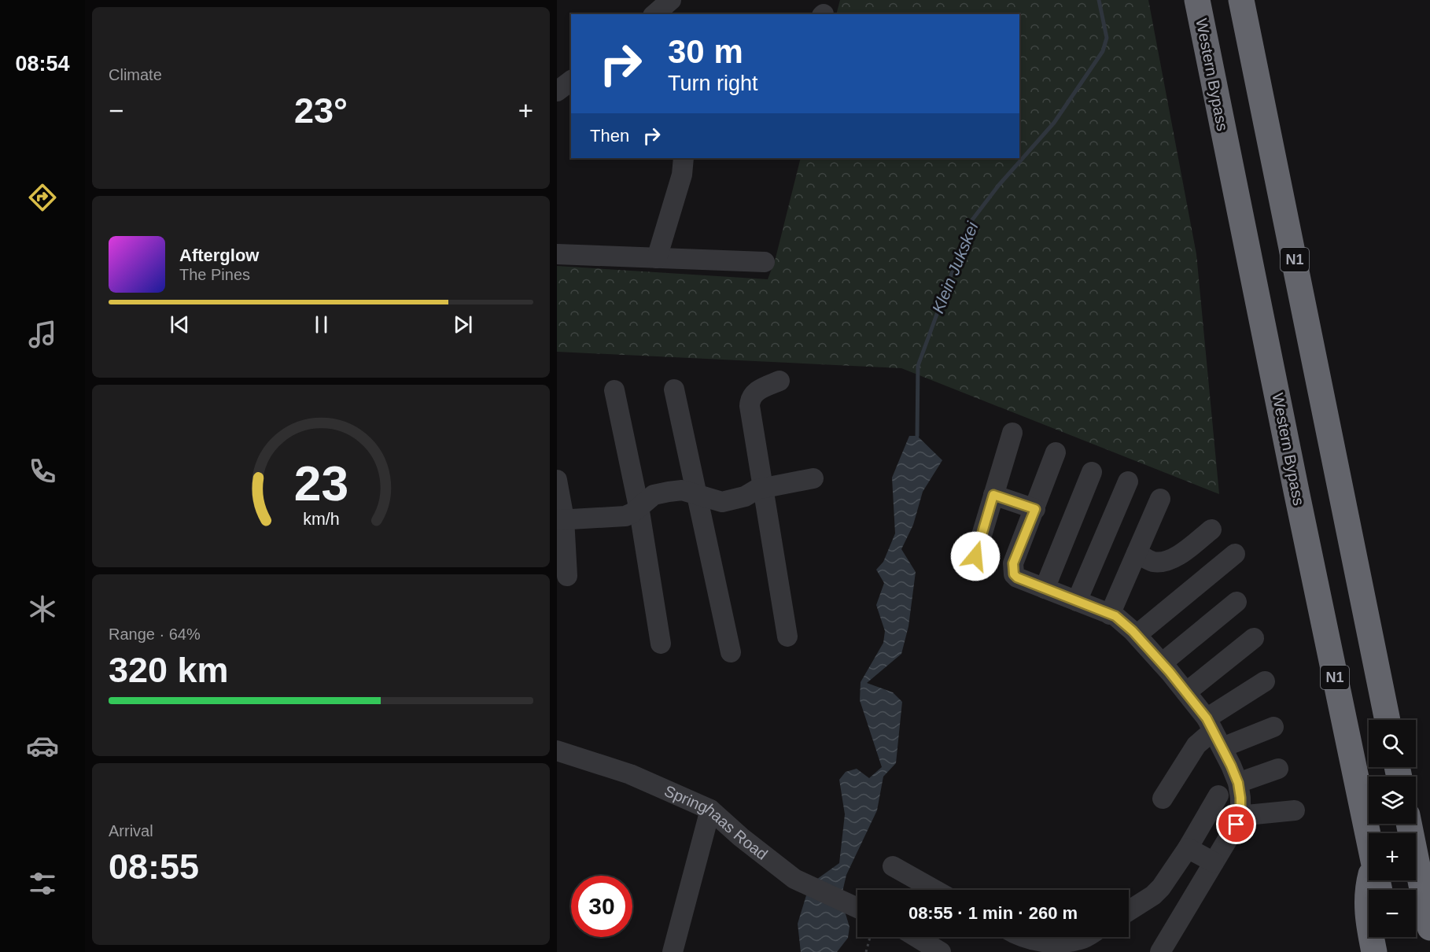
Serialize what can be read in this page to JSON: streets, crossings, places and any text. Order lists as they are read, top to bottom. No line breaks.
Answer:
{"streets":{"highway":["Western Bypass","N1"],"street":["Springhaas Road"]},"water":["Klein Jukskei"],"page":{"tabs":"08:54","tile":["Climate",["Range · 64%","320 km"],["Arrival","08:55"]],"turn":["30 m","Turn right"],"heat":["−","23°","+"],"then":"Then","song":["Afterglow","The Pines"],"map_buttons":["+","−"],"limit":"30","trip":"08:55 · 1 min · 260 m","gauge":["23","km/h"]}}
